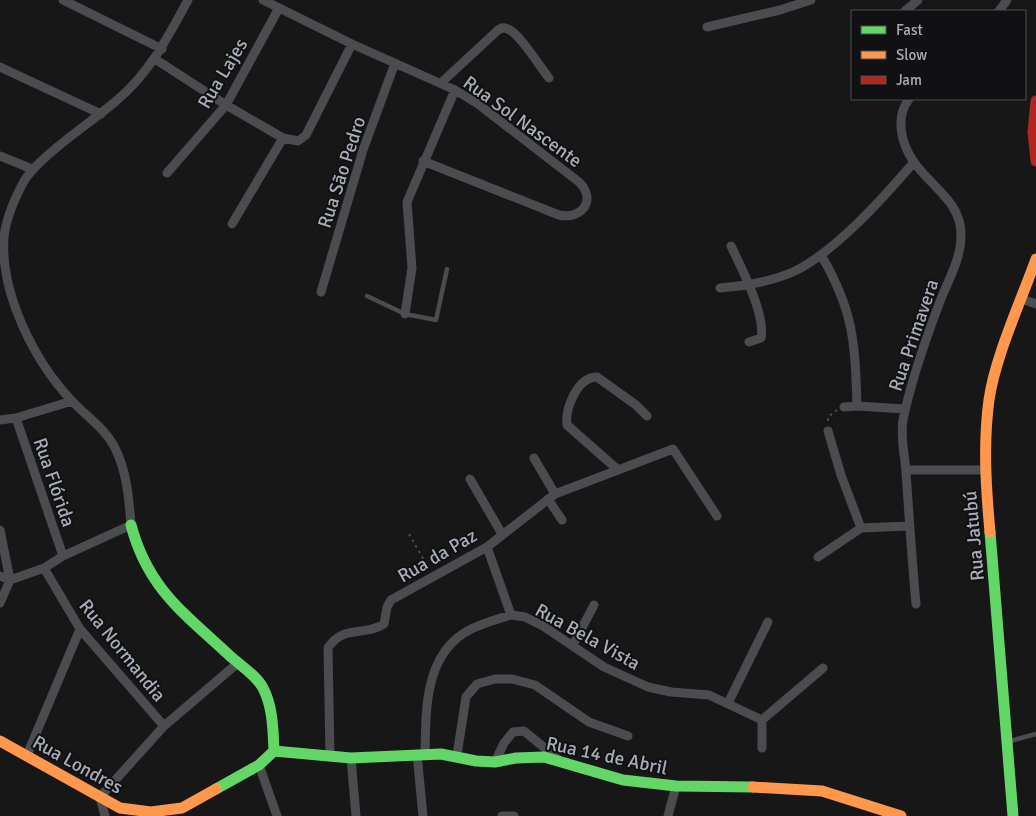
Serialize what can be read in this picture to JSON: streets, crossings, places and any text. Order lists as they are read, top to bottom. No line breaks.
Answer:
{"streets":{"street":["Rua Lajes","Rua Sol Nascente","Rua São Pedro","Rua Primavera","Rua Flórida","Rua Jatubú","Rua da Paz","Rua Bela Vista","Rua Normandia","Rua 14 de Abril","Rua Londres"]},"crossings":[["Rua Lajes","Rua Sol Nascente"],["Rua Sol Nascente","Rua São Pedro"],["Rua da Paz","Rua Bela Vista"],["Rua da Paz","Rua 14 de Abril"],["Rua Bela Vista","Rua 14 de Abril"],["Rua 14 de Abril","Rua Londres"]],"legend":["Fast","Slow","Jam"]}
